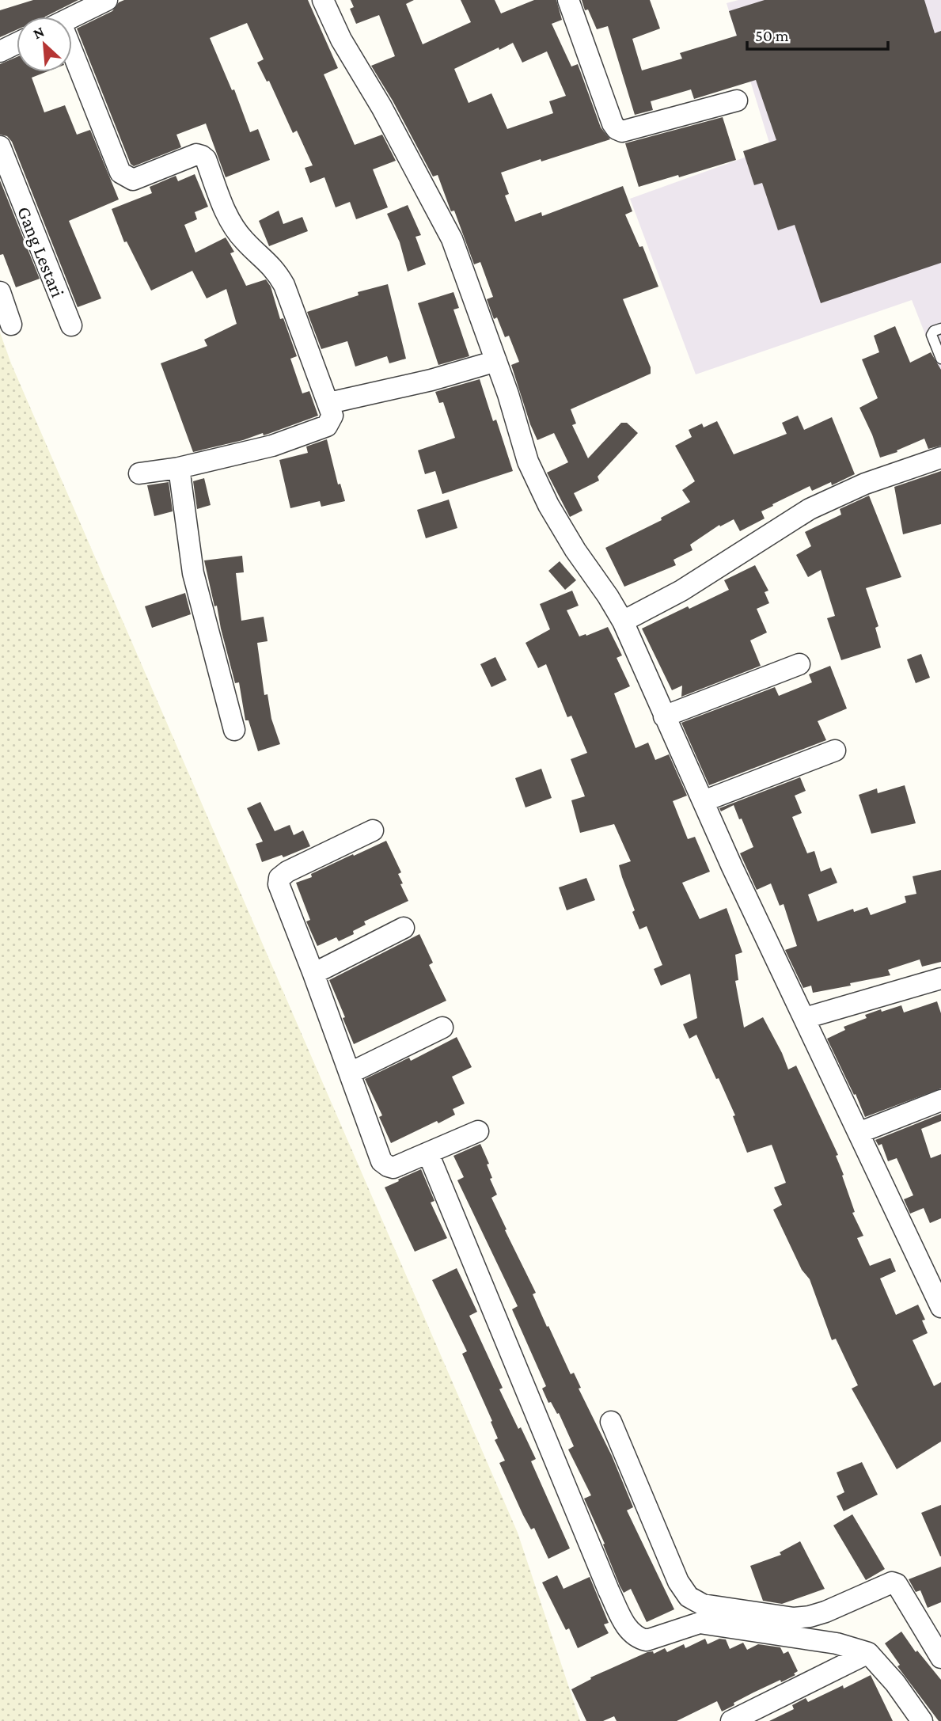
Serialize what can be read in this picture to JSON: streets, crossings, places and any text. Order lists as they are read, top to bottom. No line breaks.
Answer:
{"streets":{"street":["Gang Lestari"]},"scale_bar":"50 m","north":"top left"}
